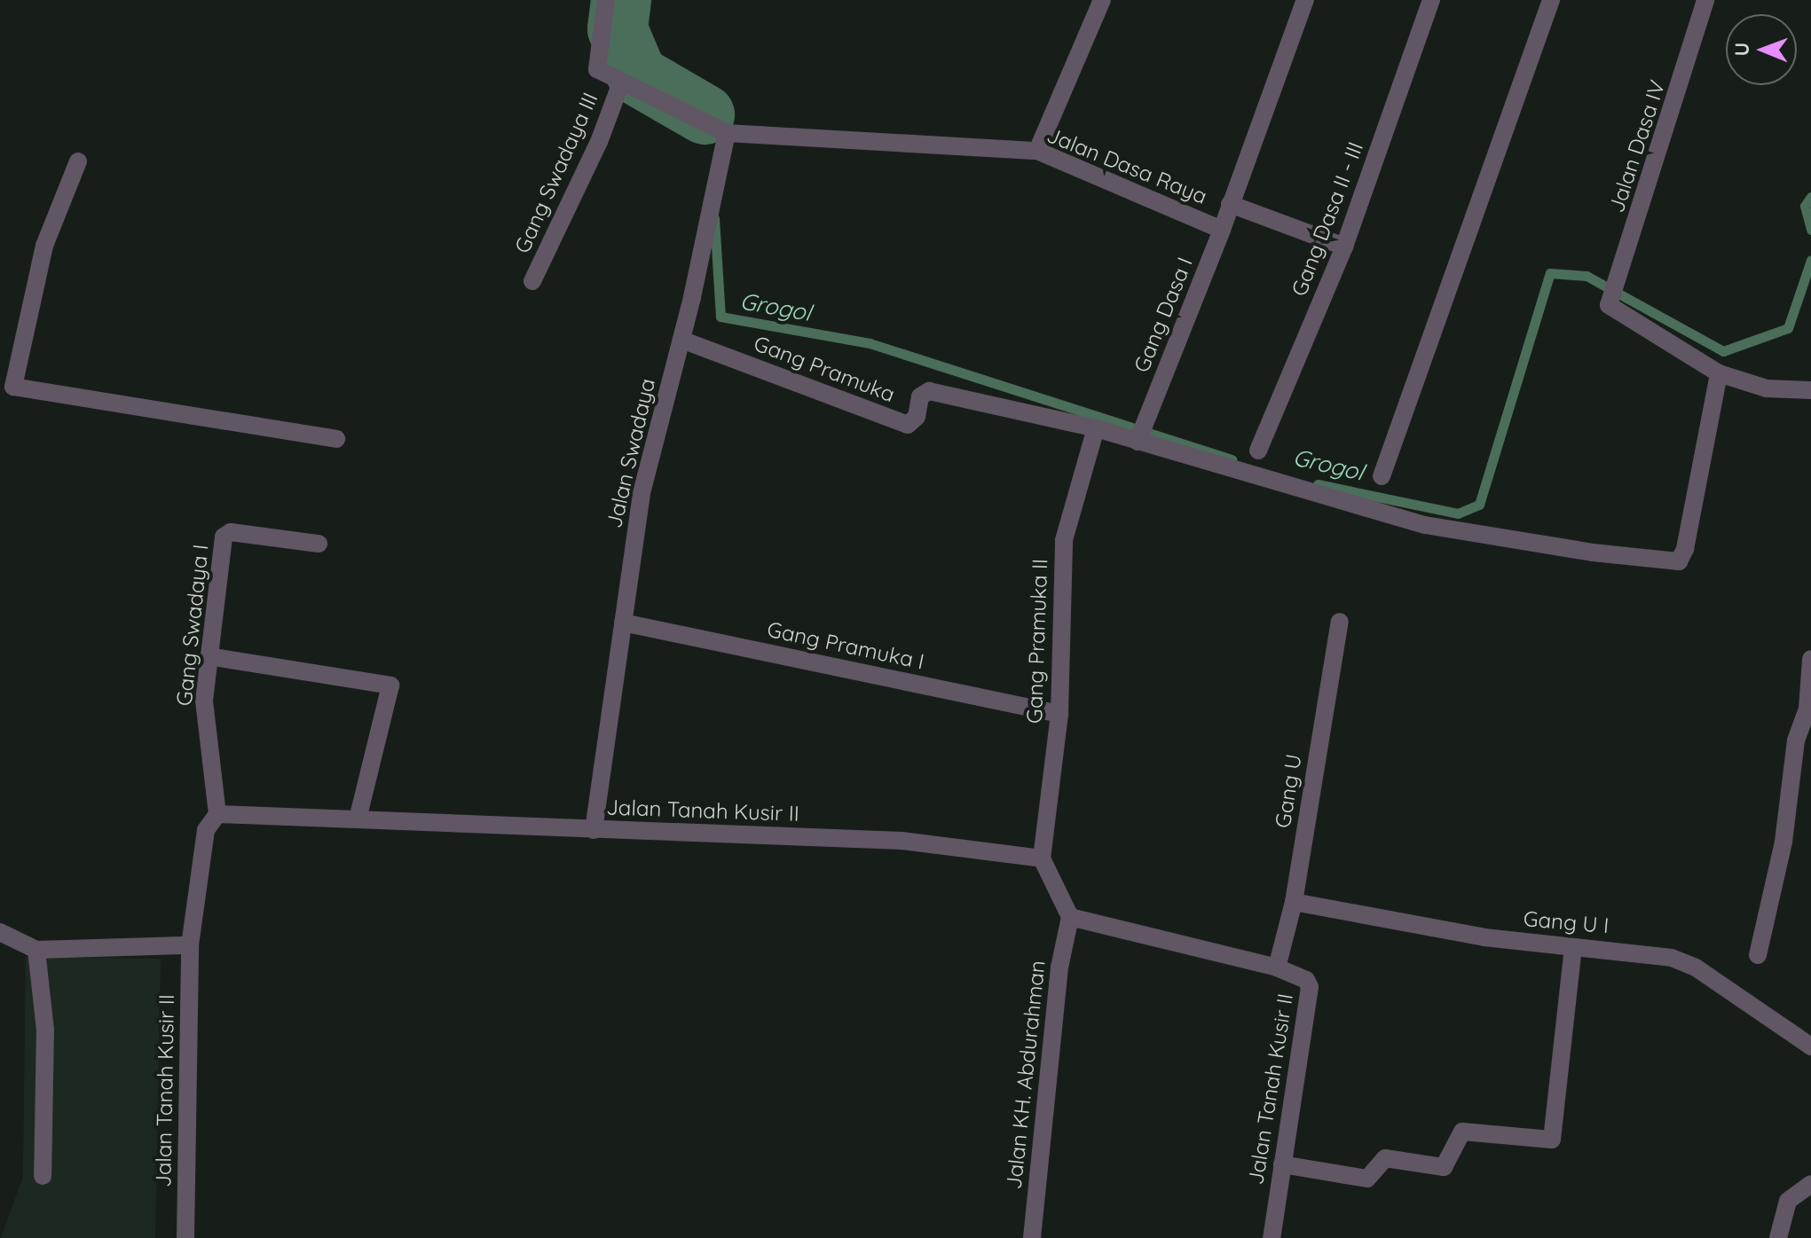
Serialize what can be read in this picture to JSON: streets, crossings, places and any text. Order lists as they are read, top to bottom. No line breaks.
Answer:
{"streets":{"street":["Jalan Dasa IV","Jalan Dasa Raya","Gang Swadaya III","Gang Dasa II - III","Gang Dasa I","Gang Pramuka","Jalan Swadaya","Gang Swadaya I","Gang Pramuka II","Gang Pramuka I","Gang U","Jalan Tanah Kusir II","Gang U I","Jalan KH. Abdurahman"]},"crossings":[["Jalan Dasa Raya","Gang Dasa I"],["Jalan Dasa Raya","Jalan Swadaya"],["Gang Pramuka","Jalan Swadaya"],["Gang Pramuka","Gang Pramuka II"],["Jalan Swadaya","Gang Pramuka I"],["Jalan Swadaya","Jalan Tanah Kusir II"],["Gang Swadaya I","Jalan Tanah Kusir II"],["Gang Pramuka II","Gang Pramuka I"],["Gang Pramuka II","Jalan Tanah Kusir II"],["Gang U","Jalan Tanah Kusir II"],["Gang U","Gang U I"],["Jalan Tanah Kusir II","Jalan KH. Abdurahman"]],"water":["Grogol"],"north":"left"}
